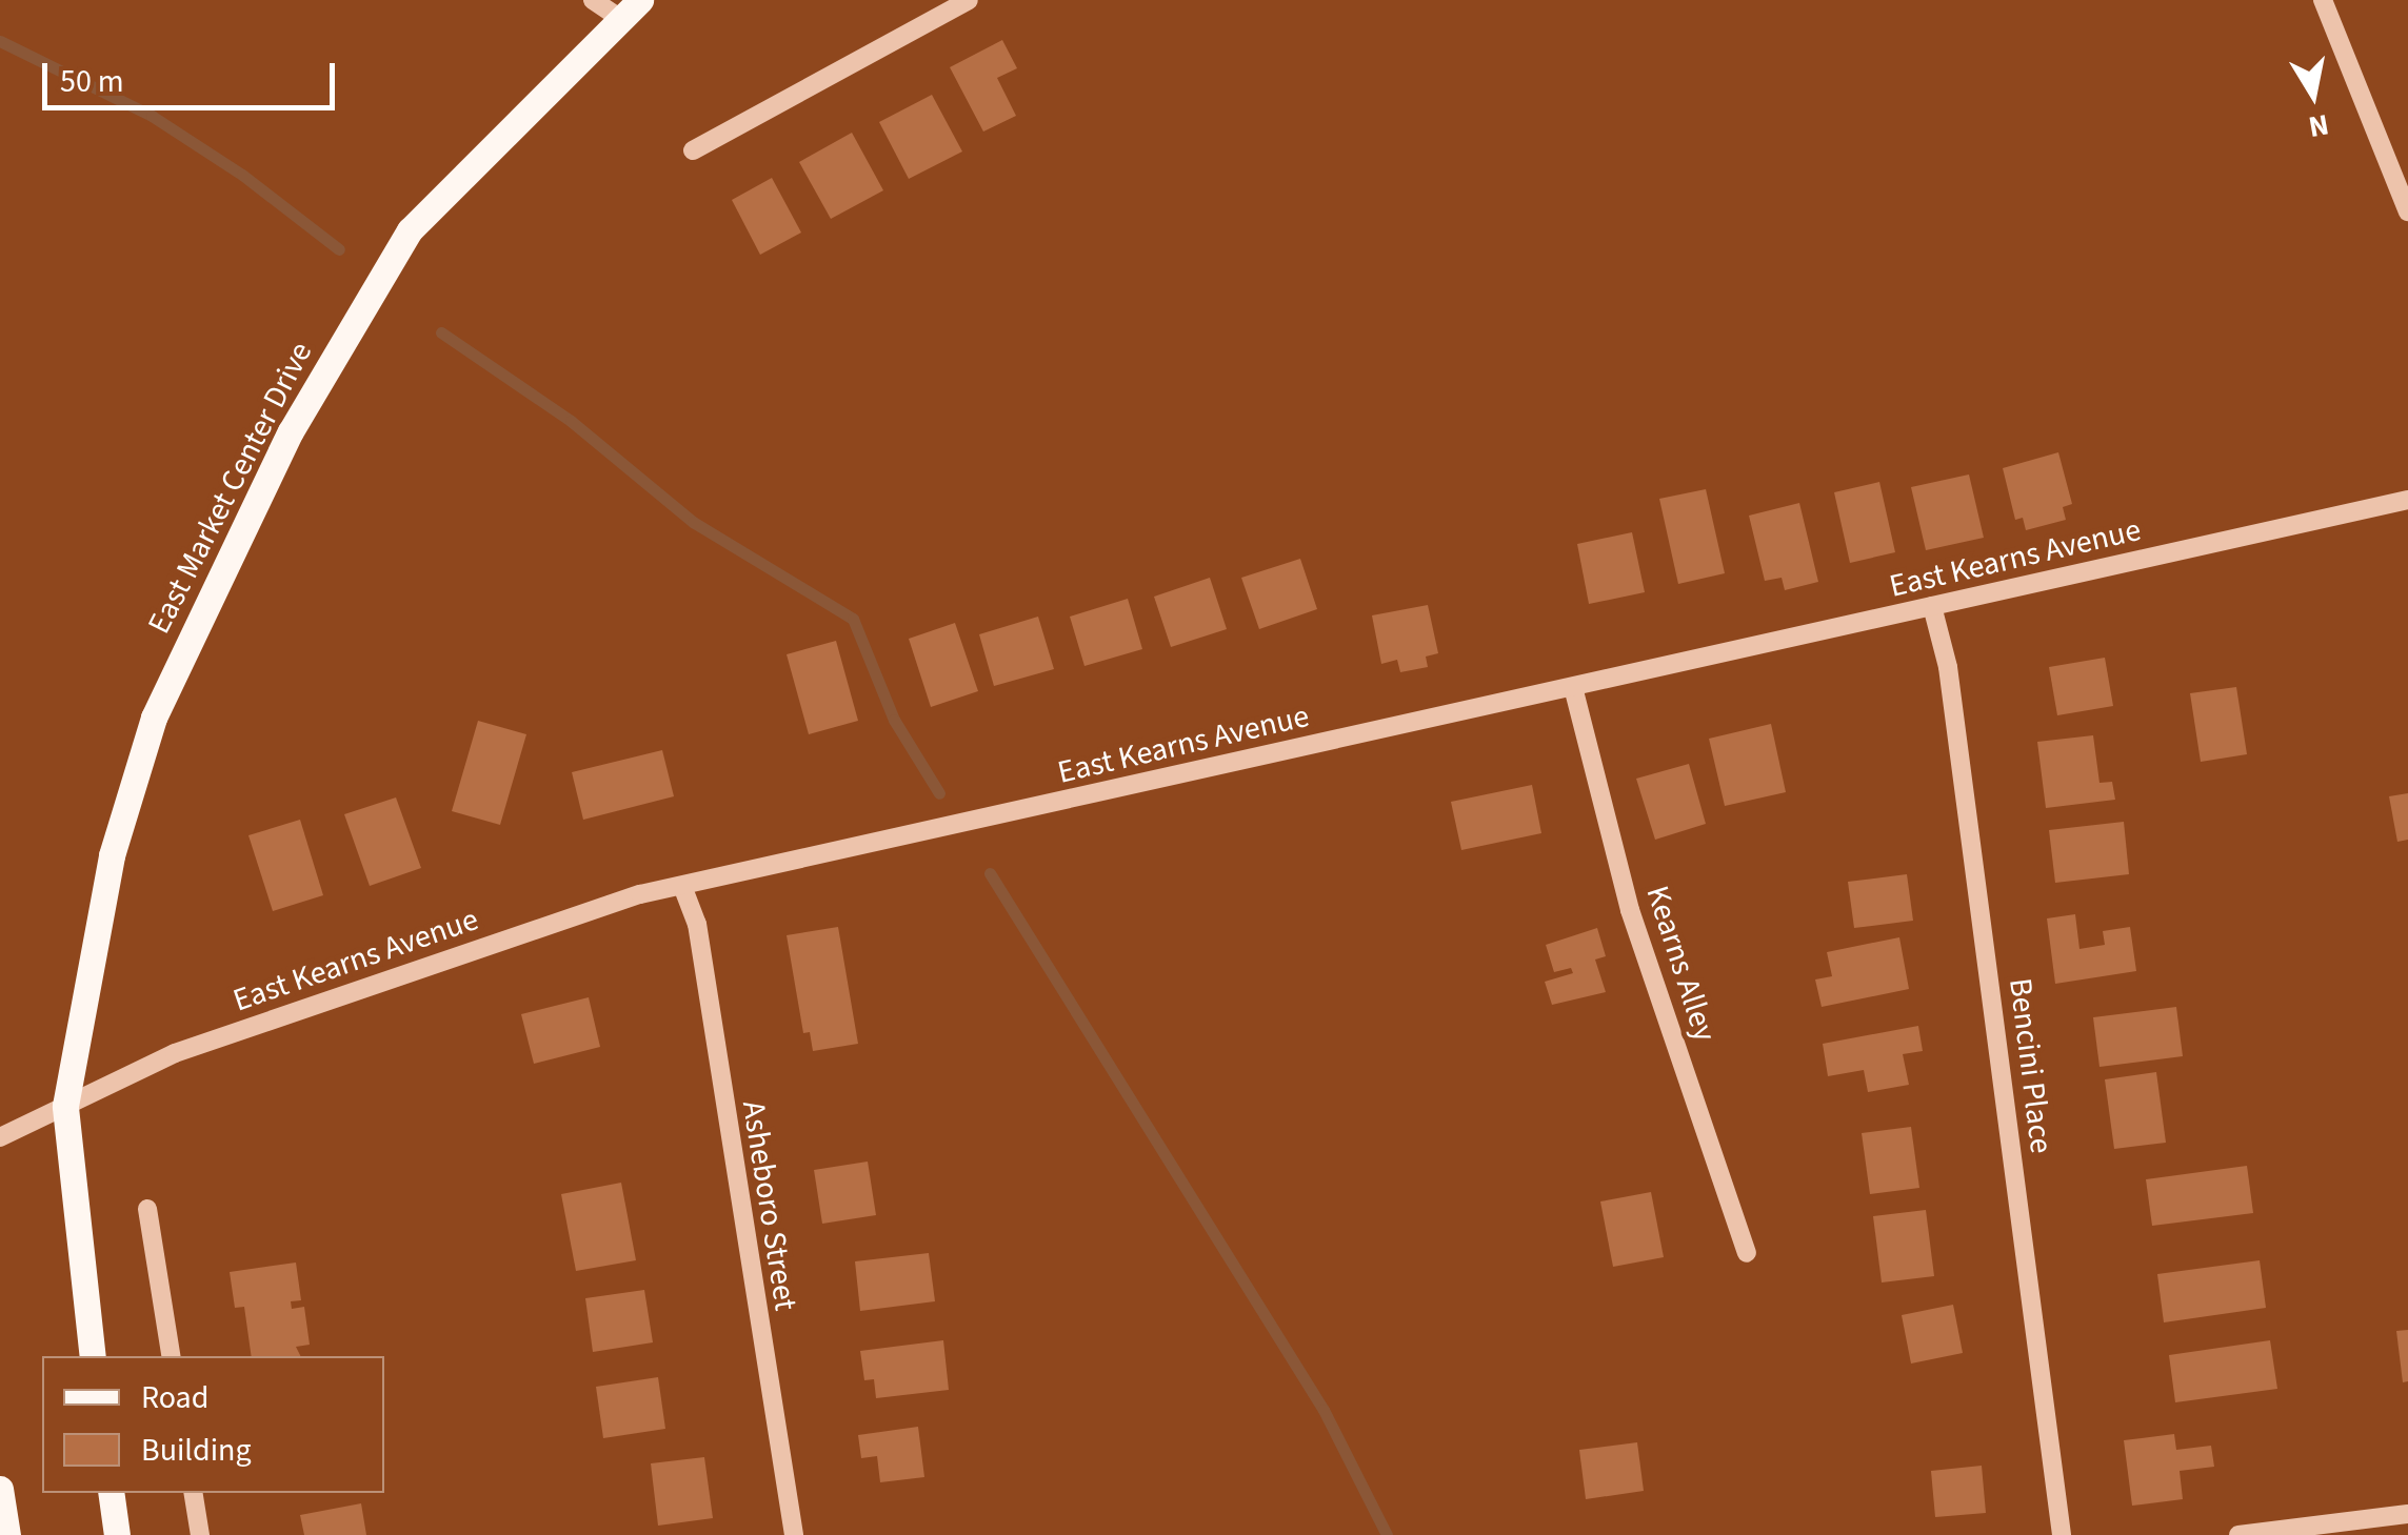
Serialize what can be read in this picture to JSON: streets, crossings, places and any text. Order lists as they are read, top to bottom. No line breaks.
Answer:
{"streets":{"main road":["East Market Center Drive"],"street":["East Kearns Avenue","Kearns Alley","Bencini Place","Asheboro Street"]},"crossings":[["East Market Center Drive","East Kearns Avenue"],["East Kearns Avenue","Kearns Alley"],["East Kearns Avenue","Bencini Place"],["East Kearns Avenue","Asheboro Street"]],"legend":["Road","Building"],"scale_bar":"50 m","north":"bottom"}
